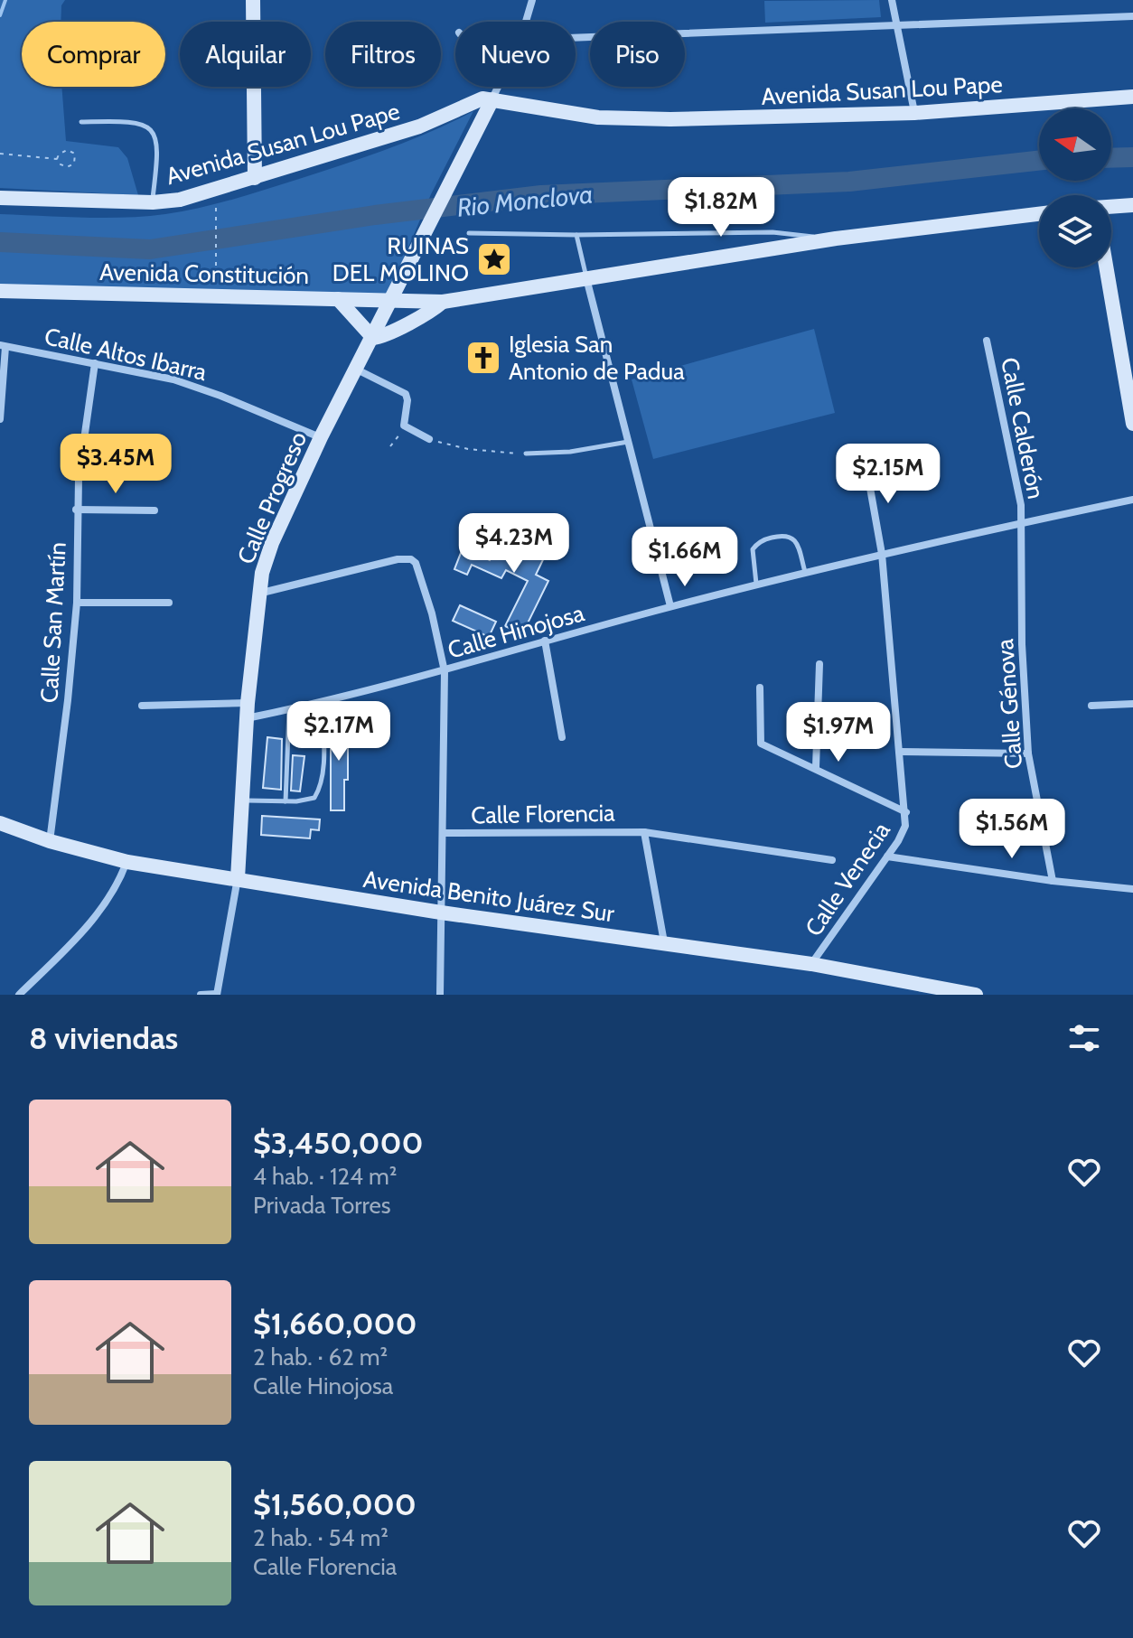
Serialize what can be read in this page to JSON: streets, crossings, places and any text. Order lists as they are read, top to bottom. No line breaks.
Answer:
{"streets":{"street":["Avenida Susan Lou Pape","Avenida Constitución","Calle Altos Ibarra","Calle Calderón","Calle Progreso","Calle San Martín","Calle Hinojosa","Calle Génova","Calle Florencia","Calle Venecia","Avenida Benito Juárez Sur"]},"crossings":[["Avenida Susan Lou Pape","Calle Progreso"],["Avenida Constitución","Calle Progreso"],["Calle Altos Ibarra","Calle Progreso"],["Calle Altos Ibarra","Calle San Martín"],["Calle Calderón","Calle Hinojosa"],["Calle Calderón","Calle Génova"],["Calle Progreso","Calle Hinojosa"],["Calle Progreso","Avenida Benito Juárez Sur"],["Calle San Martín","Avenida Benito Juárez Sur"],["Calle Hinojosa","Calle Génova"],["Calle Hinojosa","Calle Venecia"],["Calle Venecia","Avenida Benito Juárez Sur"]],"water":["Rio Monclova"],"places":{"place":["RUINAS DEL MOLINO"],"church":["Iglesia San Antonio de Padua"]},"north":"left","page":{"chip":["Comprar","Alquilar","Filtros","Nuevo","Piso"],"price":["$1.82M","$3.45M","$2.15M","$4.23M","$1.66M","$2.17M","$1.97M","$1.56M"],"heading":"8 viviendas","list":[{"name":"$3,450,000","note":"4 hab. · 124 m² · Privada Torres"},{"name":"$1,660,000","note":"2 hab. · 62 m² · Calle Hinojosa"},{"name":"$1,560,000","note":"2 hab. · 54 m² · Calle Florencia"}]}}
